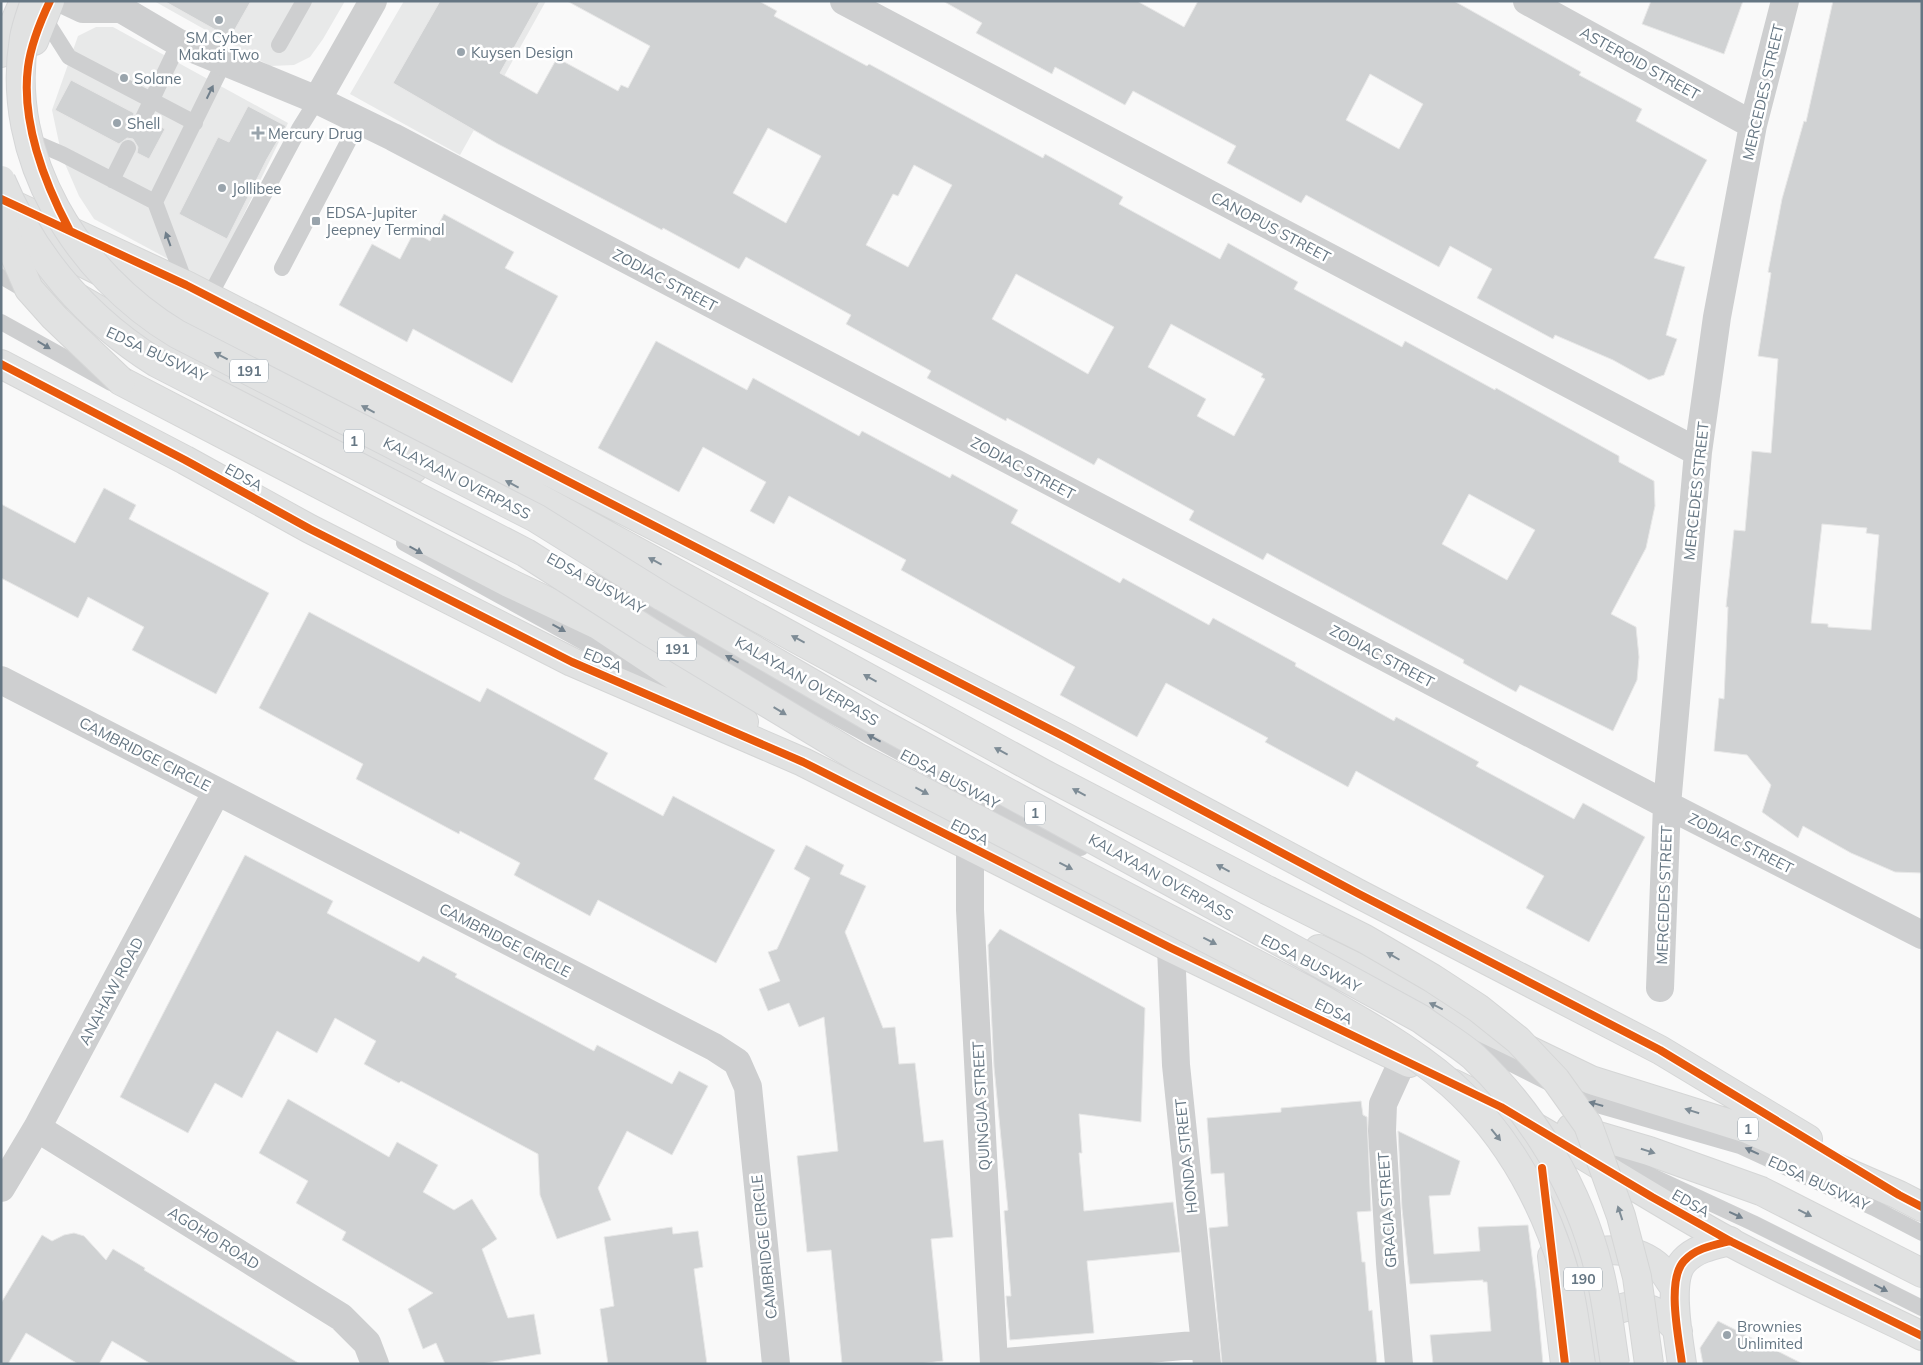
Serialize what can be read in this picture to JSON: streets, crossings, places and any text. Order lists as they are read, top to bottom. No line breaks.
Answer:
{"streets":{"main road":["191","1","EDSA","KALAYAAN OVERPASS","190"],"street":["ASTEROID STREET","MERCEDES STREET","CANOPUS STREET","ZODIAC STREET","CAMBRIDGE CIRCLE","ANAHAW ROAD","QUINGUA STREET","HONDA STREET","GRACIA STREET","AGOHO ROAD"],"lane":["EDSA BUSWAY"]},"crossings":[["ASTEROID STREET","MERCEDES STREET"],["MERCEDES STREET","CANOPUS STREET"],["MERCEDES STREET","ZODIAC STREET"],["191","190"],["EDSA","QUINGUA STREET"],["EDSA","HONDA STREET"],["EDSA","GRACIA STREET"],["EDSA","190"],["CAMBRIDGE CIRCLE","ANAHAW ROAD"],["ANAHAW ROAD","AGOHO ROAD"]],"places":{"other":["SM Cyber Makati Two","Kuysen Design","Solane","Shell","Jollibee","Brownies Unlimited"],"health":["Mercury Drug"],"transit":["EDSA-Jupiter Jeepney Terminal"]}}
